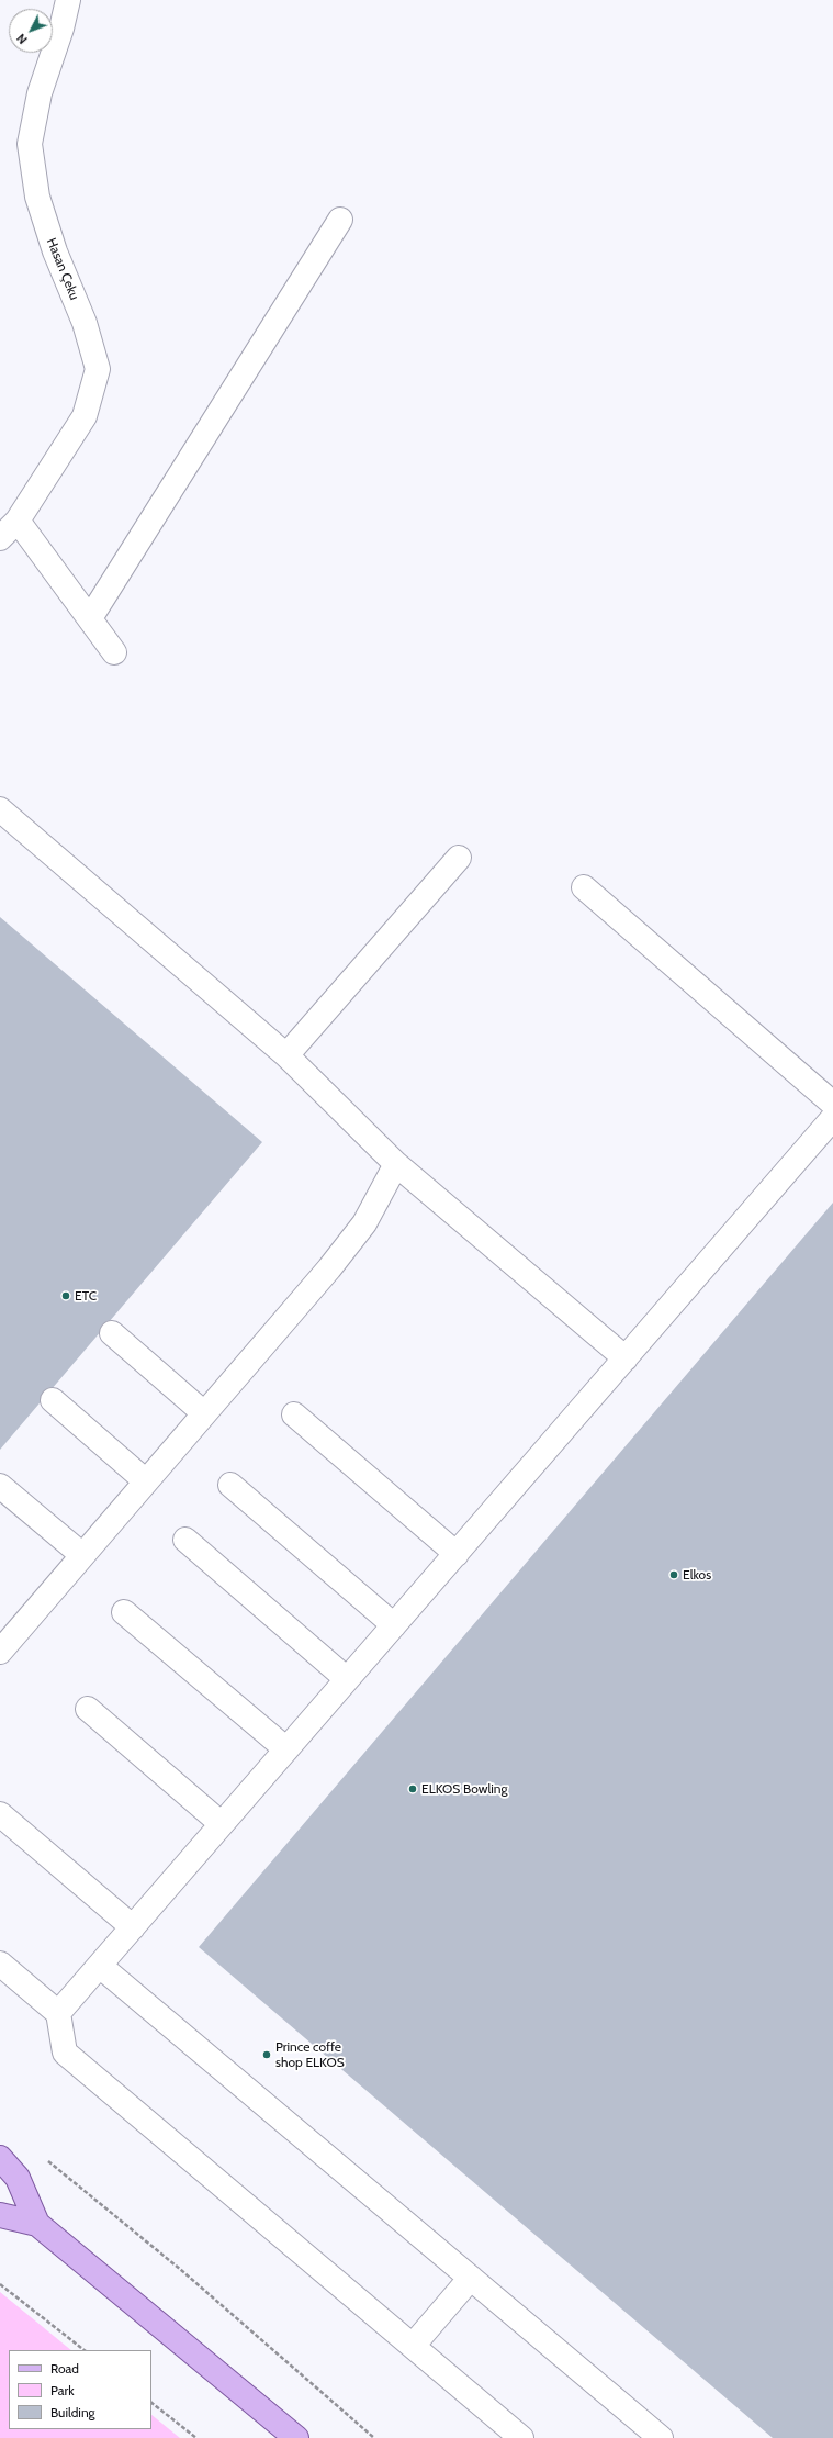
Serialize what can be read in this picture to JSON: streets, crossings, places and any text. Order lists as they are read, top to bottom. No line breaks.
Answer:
{"streets":{"street":["Hasan Çeku"]},"places":["ETC","Elkos","ELKOS Bowling","Prince coffe shop ELKOS"],"legend":["Road","Park","Building"],"north":"bottom left"}
